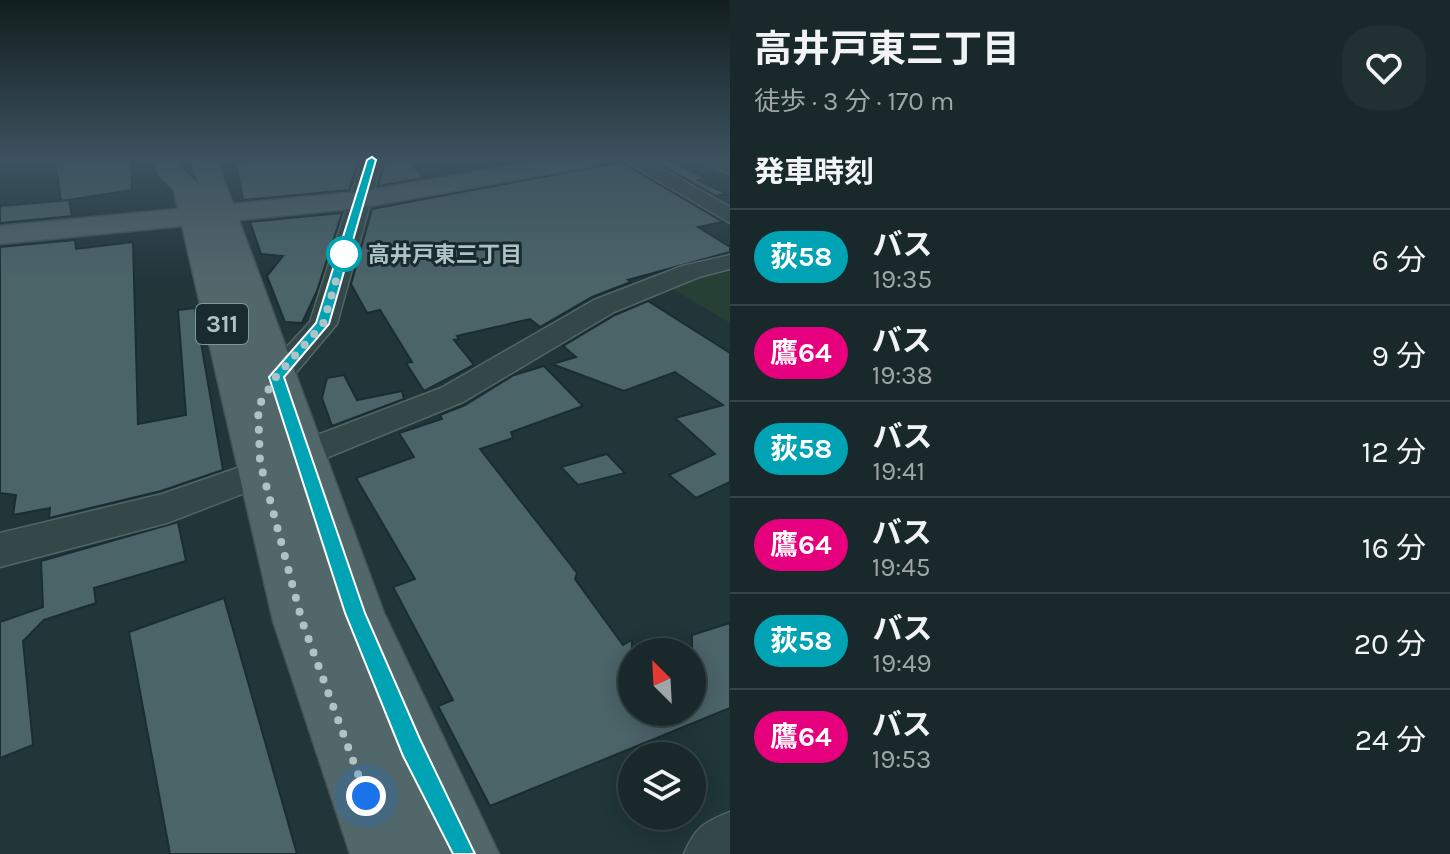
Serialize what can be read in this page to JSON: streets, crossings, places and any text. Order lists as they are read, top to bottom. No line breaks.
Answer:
{"streets":{"main road":["311"]},"places":["高井戸東三丁目"],"lines":["bus line 荻58"],"north":"top left","page":{"heading":[["高井戸東三丁目","徒歩 · 3 分 · 170 m"],"発車時刻"],"list":[{"mark":"荻58","name":"バス","note":"19:35","value":"6 分"},{"mark":"鷹64","name":"バス","note":"19:38","value":"9 分"},{"mark":"荻58","name":"バス","note":"19:41","value":"12 分"},{"mark":"鷹64","name":"バス","note":"19:45","value":"16 分"},{"mark":"荻58","name":"バス","note":"19:49","value":"20 分"},{"mark":"鷹64","name":"バス","note":"19:53","value":"24 分"}]}}
